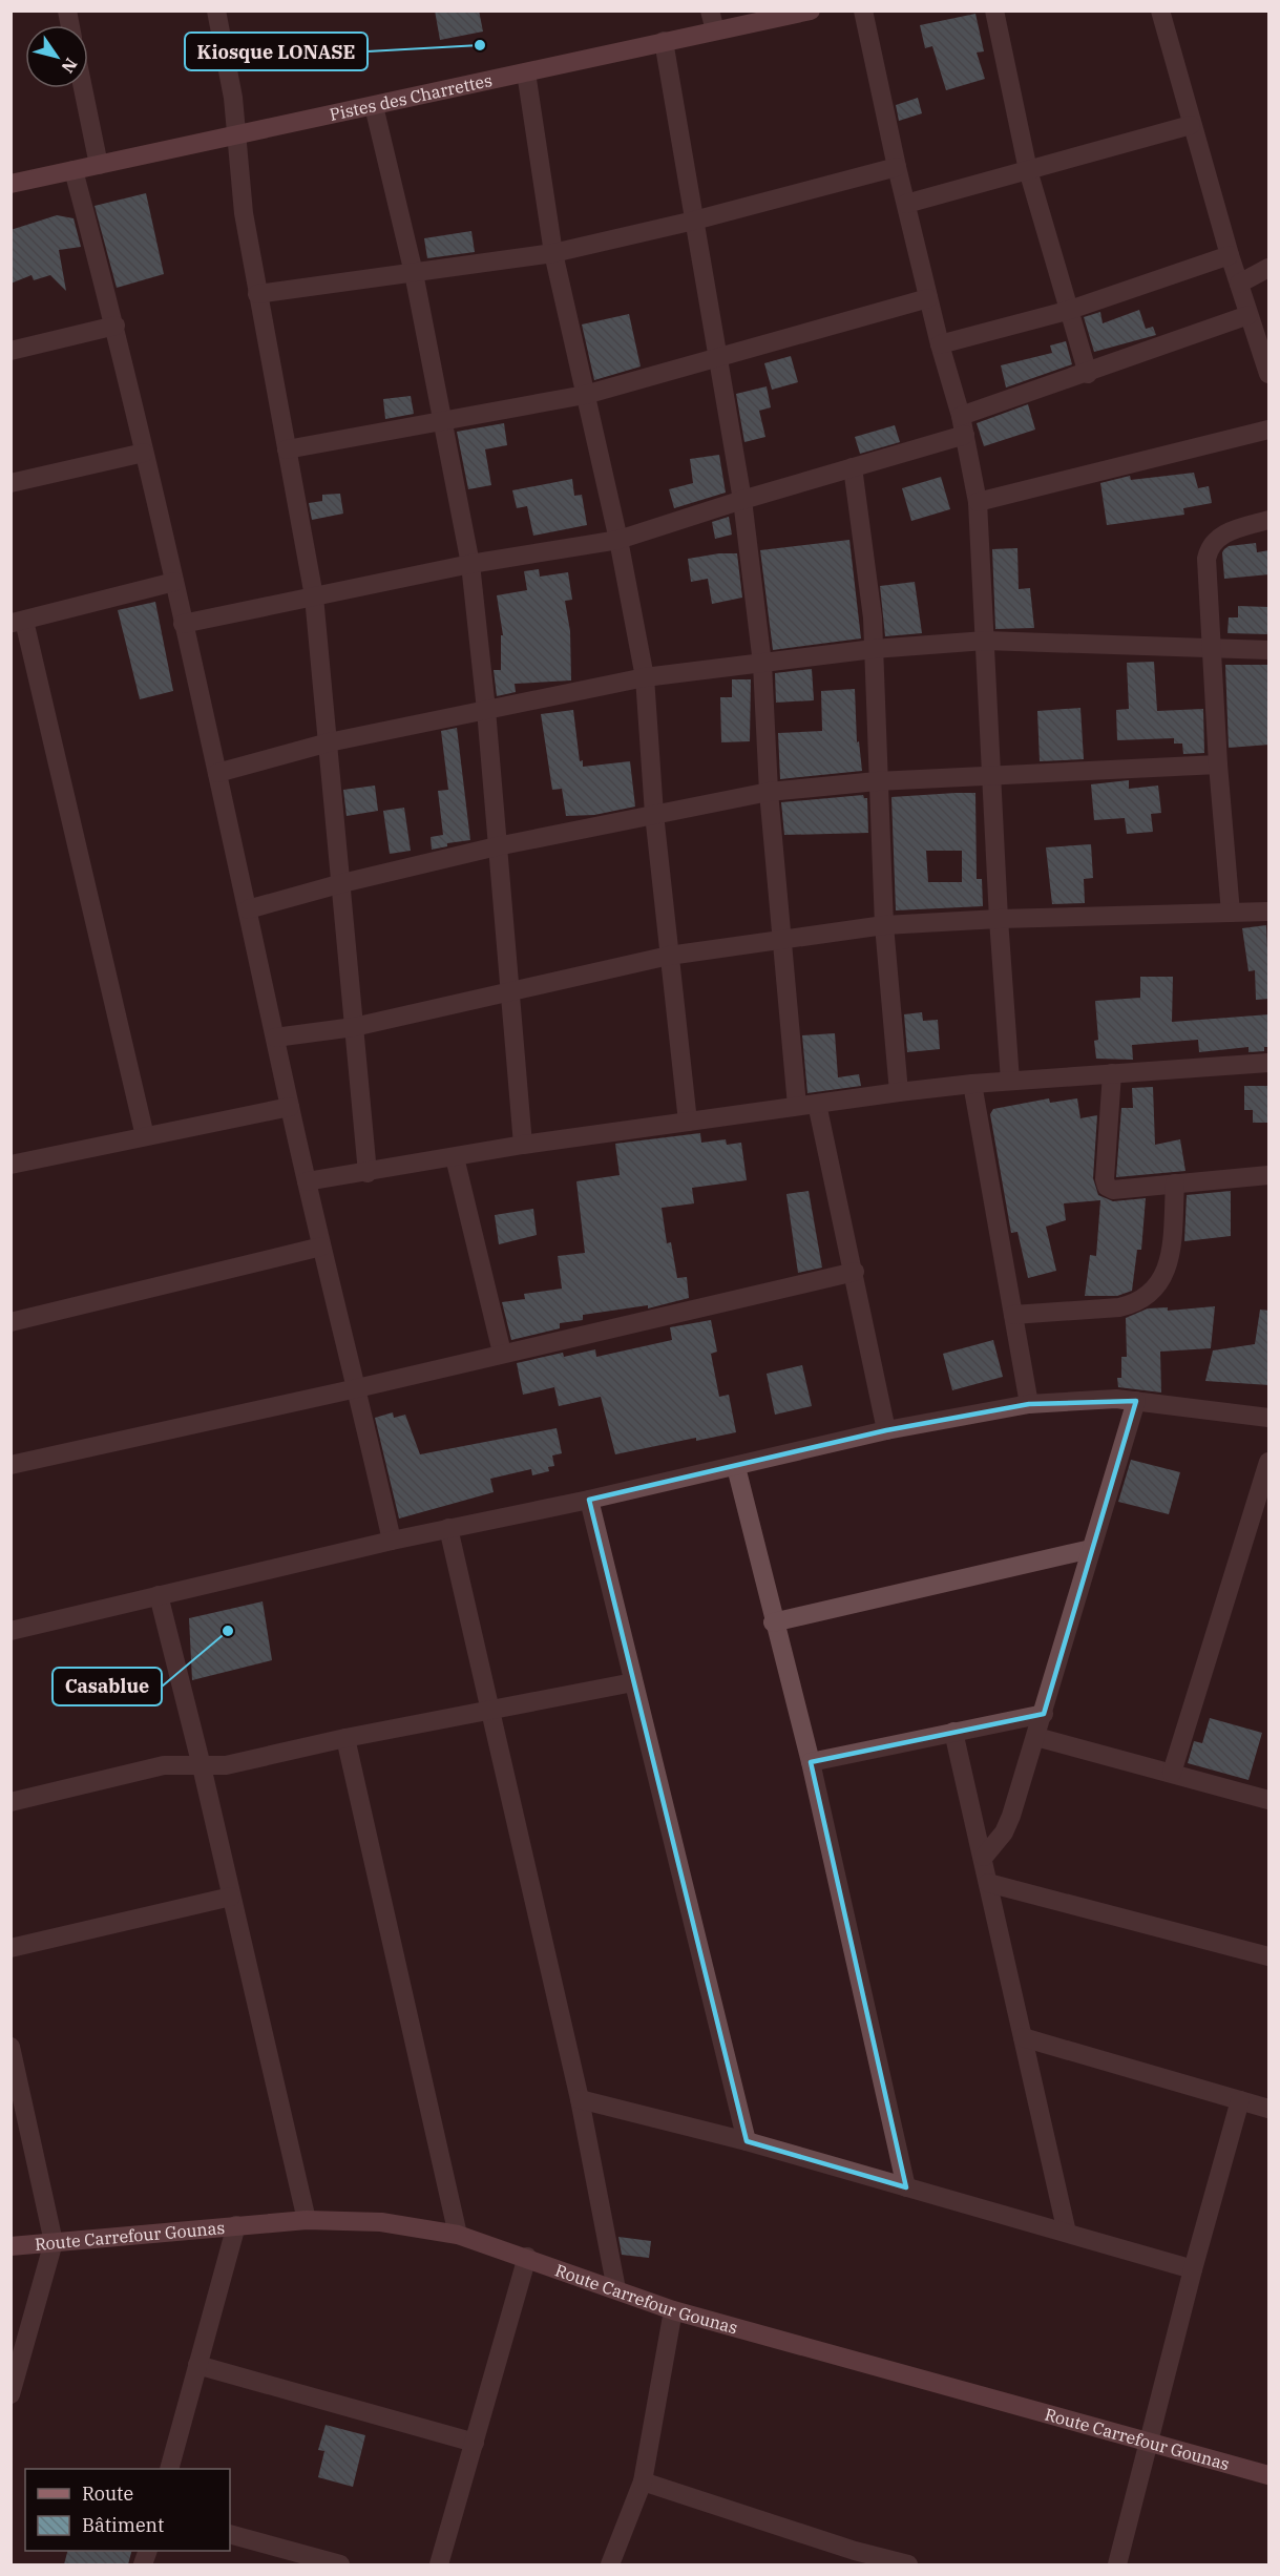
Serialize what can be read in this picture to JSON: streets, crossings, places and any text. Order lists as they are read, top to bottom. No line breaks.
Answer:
{"streets":{"main road":["Pistes des Charrettes","Route Carrefour Gounas"]},"places":["Kiosque LONASE","Casablue"],"legend":["Route","Bâtiment"],"north":"bottom right"}
